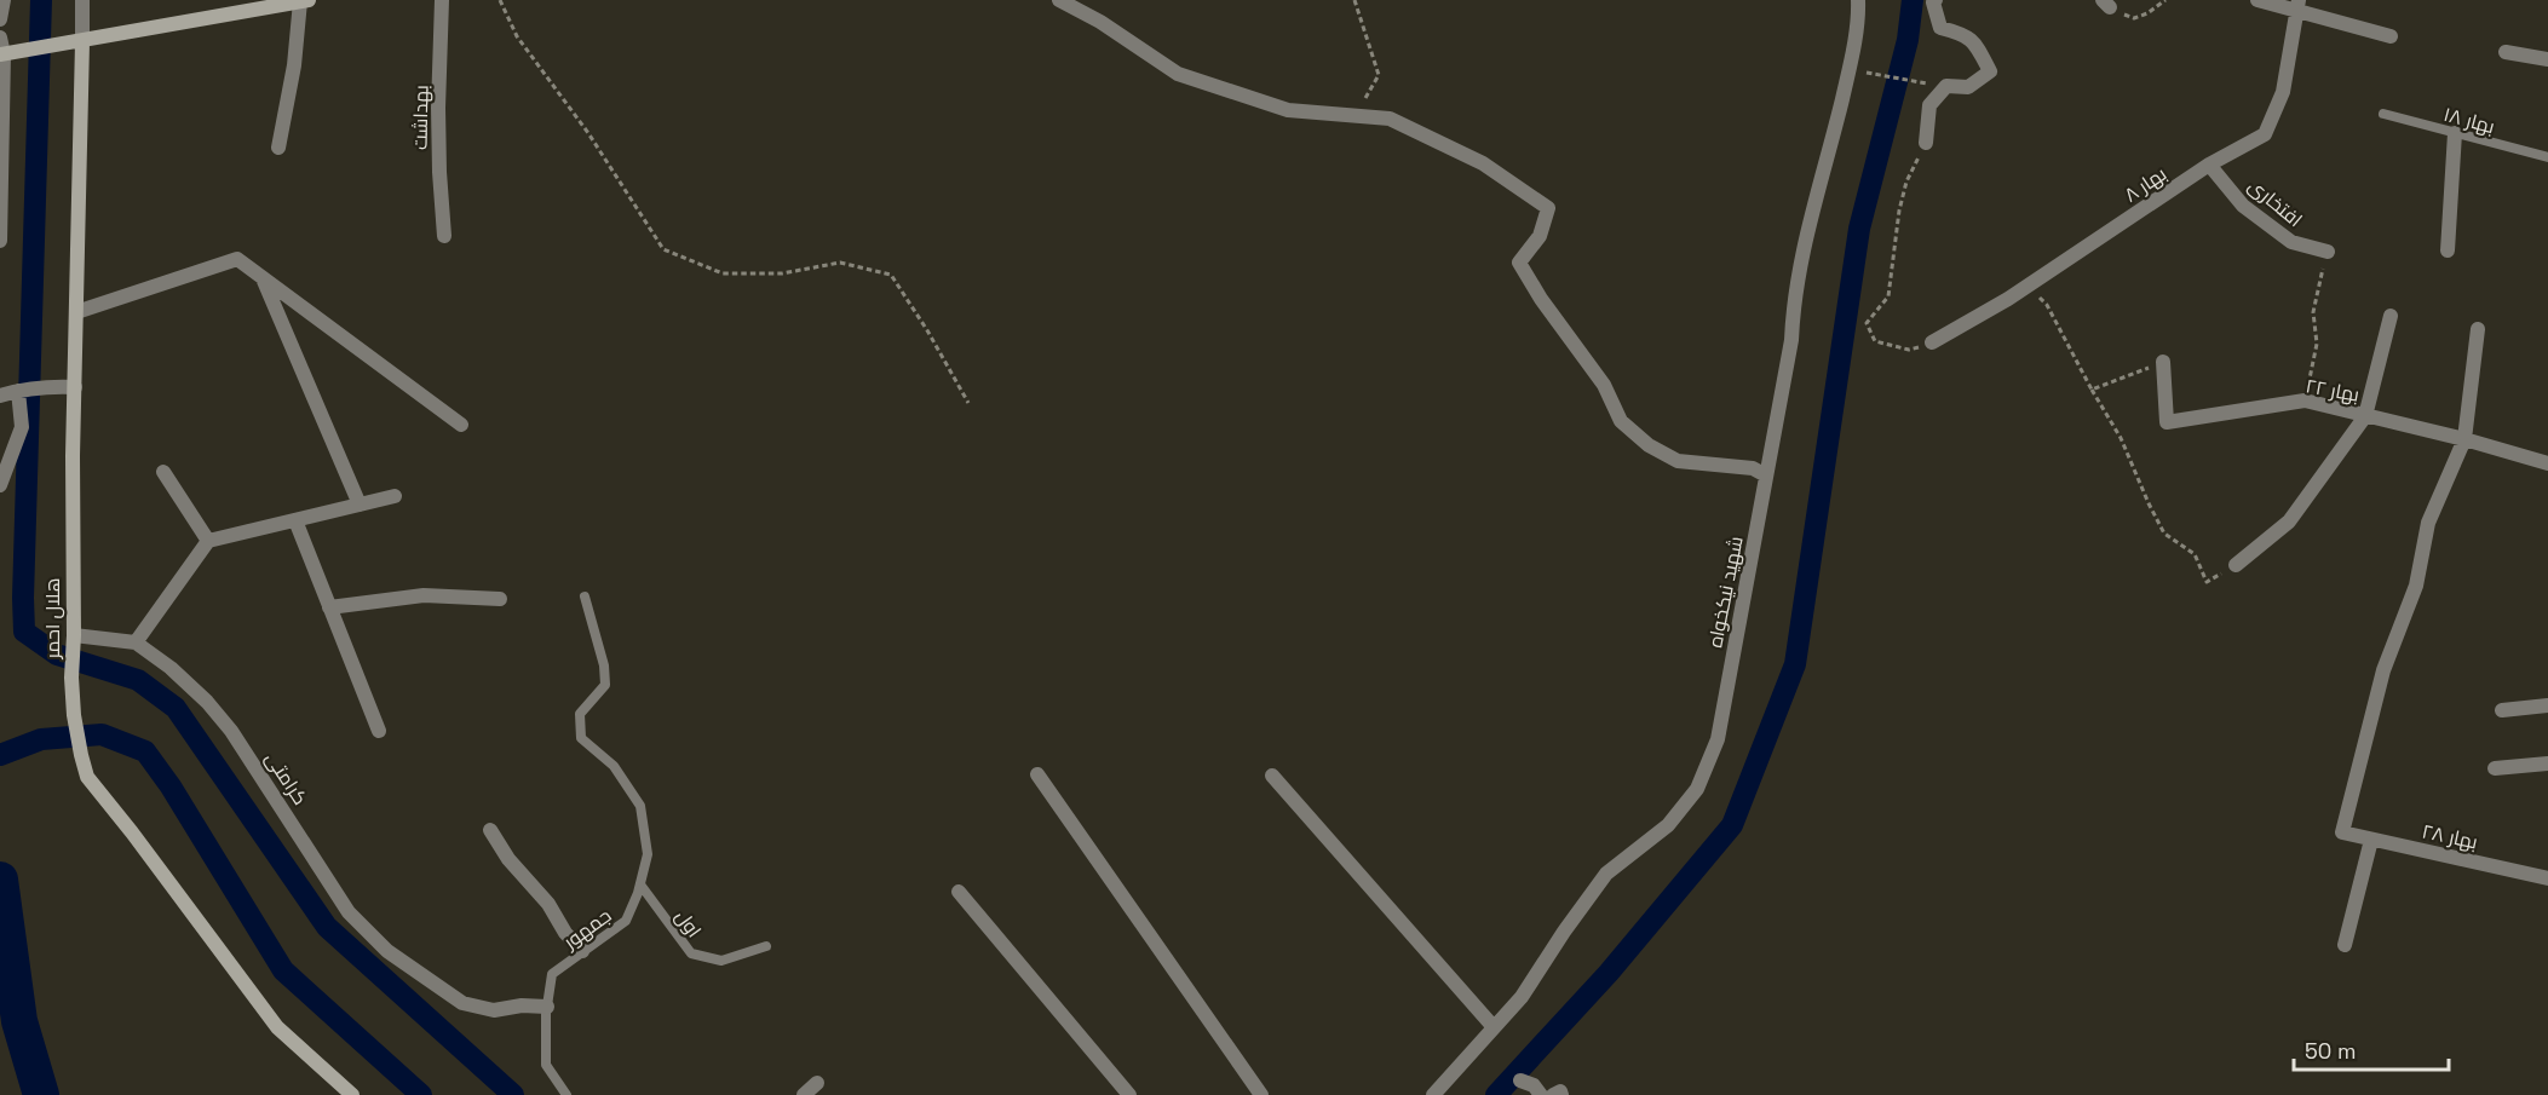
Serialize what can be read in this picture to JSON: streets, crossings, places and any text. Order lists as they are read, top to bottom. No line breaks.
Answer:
{"streets":{"main road":["هلال احمر"],"street":["بهداشت","بهار ۸","افتخاری","بهار ۲۲","شهید نیکخواه","کرامتی","بهار ۲۸"],"lane":["بهار ۱۸","اول","جمهور"]},"crossings":[["بهار ۸","افتخاری"],["بهار ۲۲","بهار ۲۸"],["کرامتی","جمهور"],["اول","جمهور"]],"scale_bar":"50 m"}
